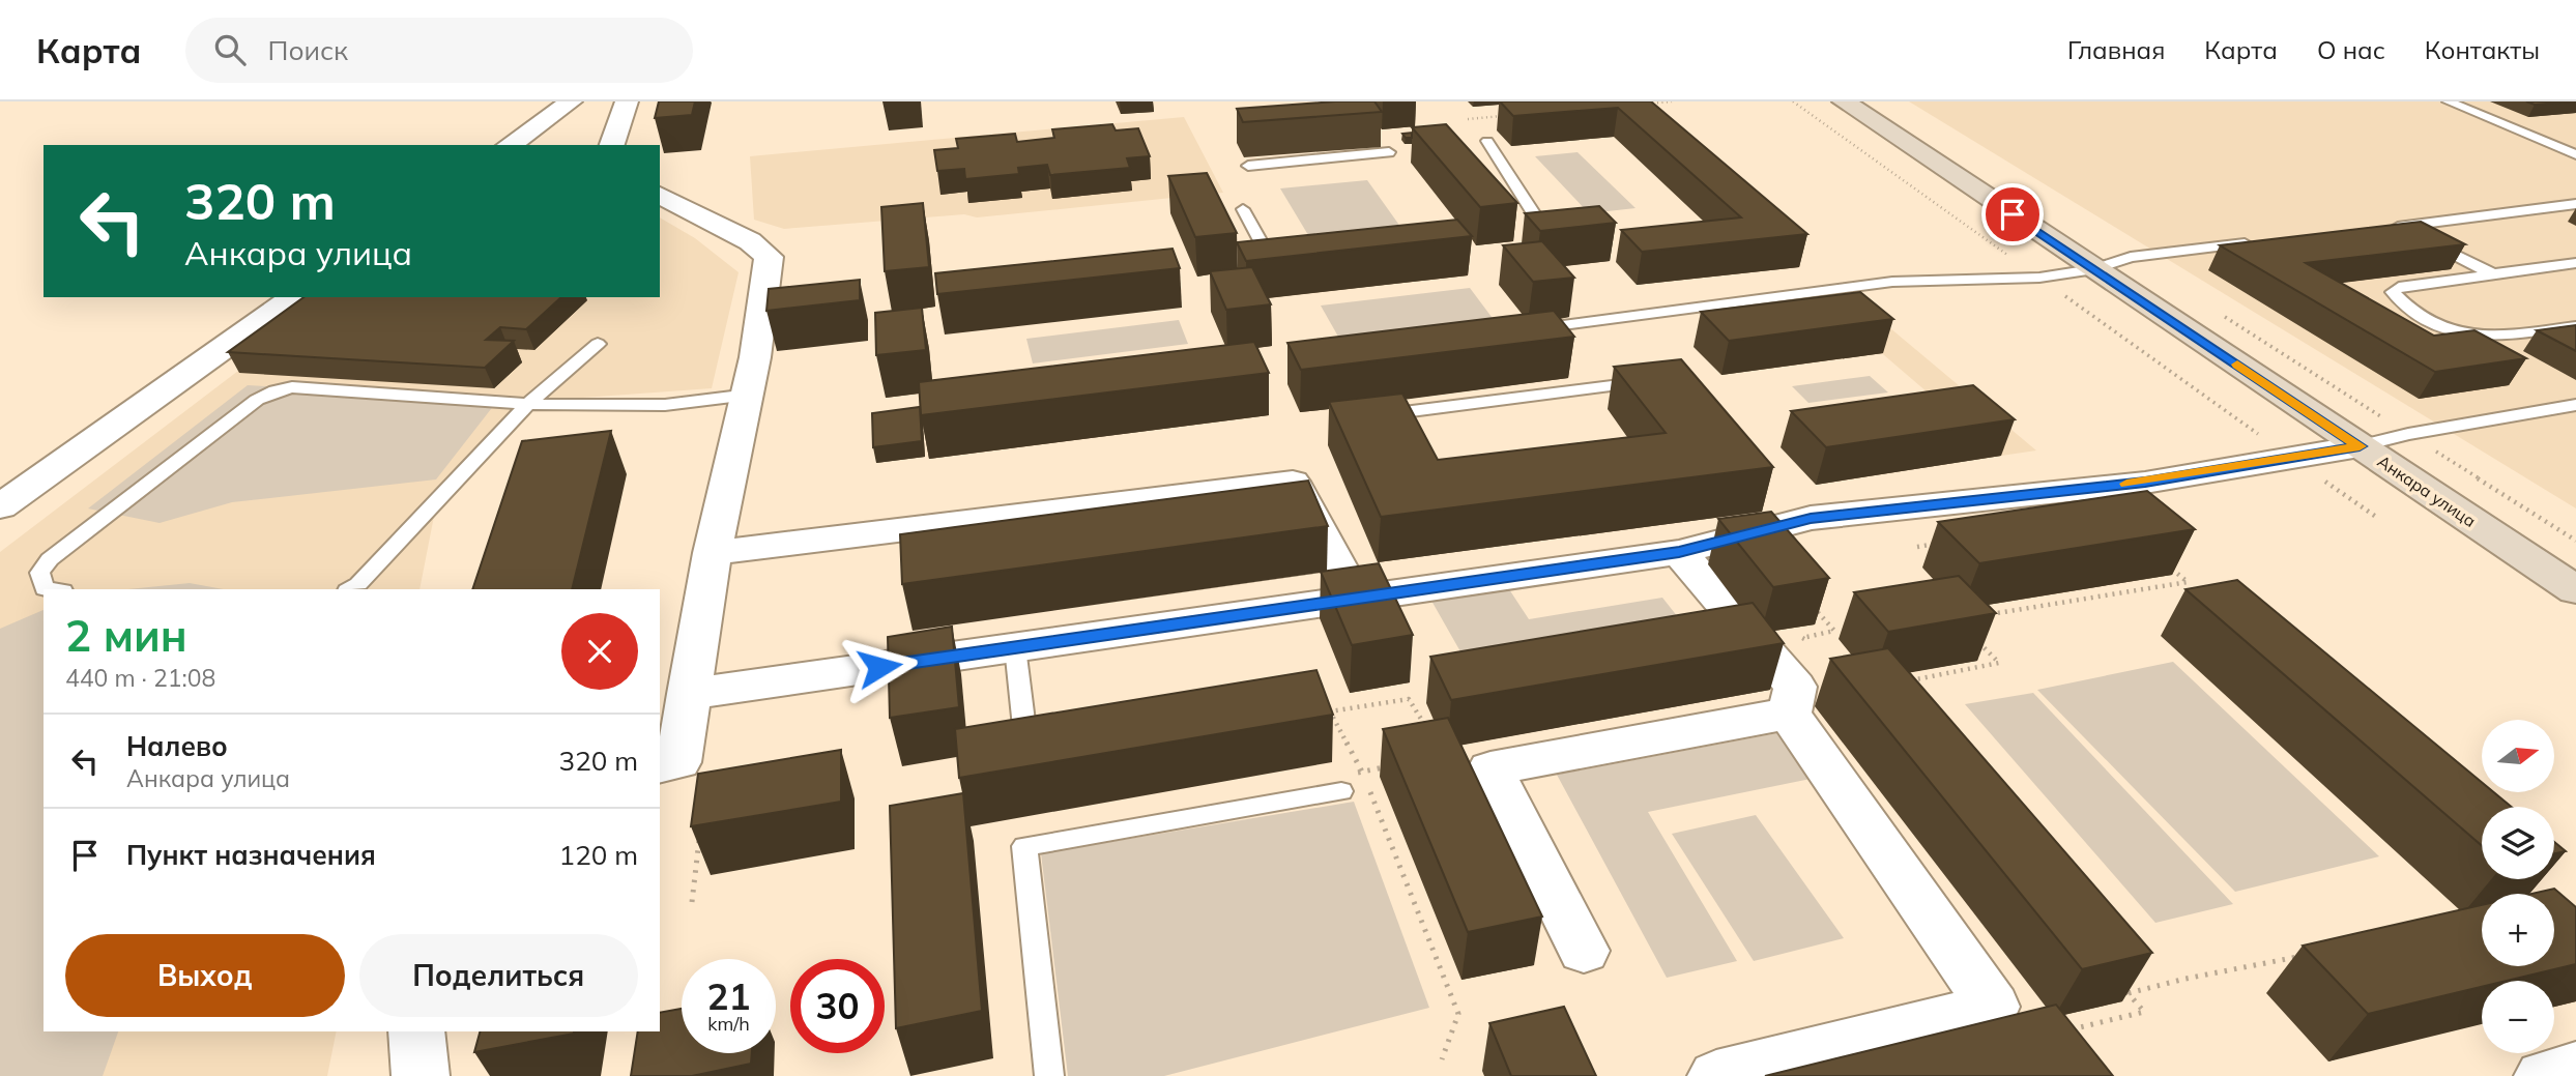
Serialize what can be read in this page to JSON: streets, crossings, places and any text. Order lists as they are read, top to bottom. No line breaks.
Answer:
{"streets":{"main road":["Анкара улица"]},"north":"right","page":{"header":"Карта","search":"Поиск","nav":["Главная","Карта","О нас","Контакты"],"turn":["320 m","Анкара улица"],"heading":["2 мин","440 m · 21:08"],"list":[{"name":"Налево","note":"Анкара улица","value":"320 m"},{"name":"Пункт назначения","value":"120 m"}],"map_buttons":["+","−"],"buttons":["Выход","Поделиться"],"speed":"21 km/h","limit":"30"}}
